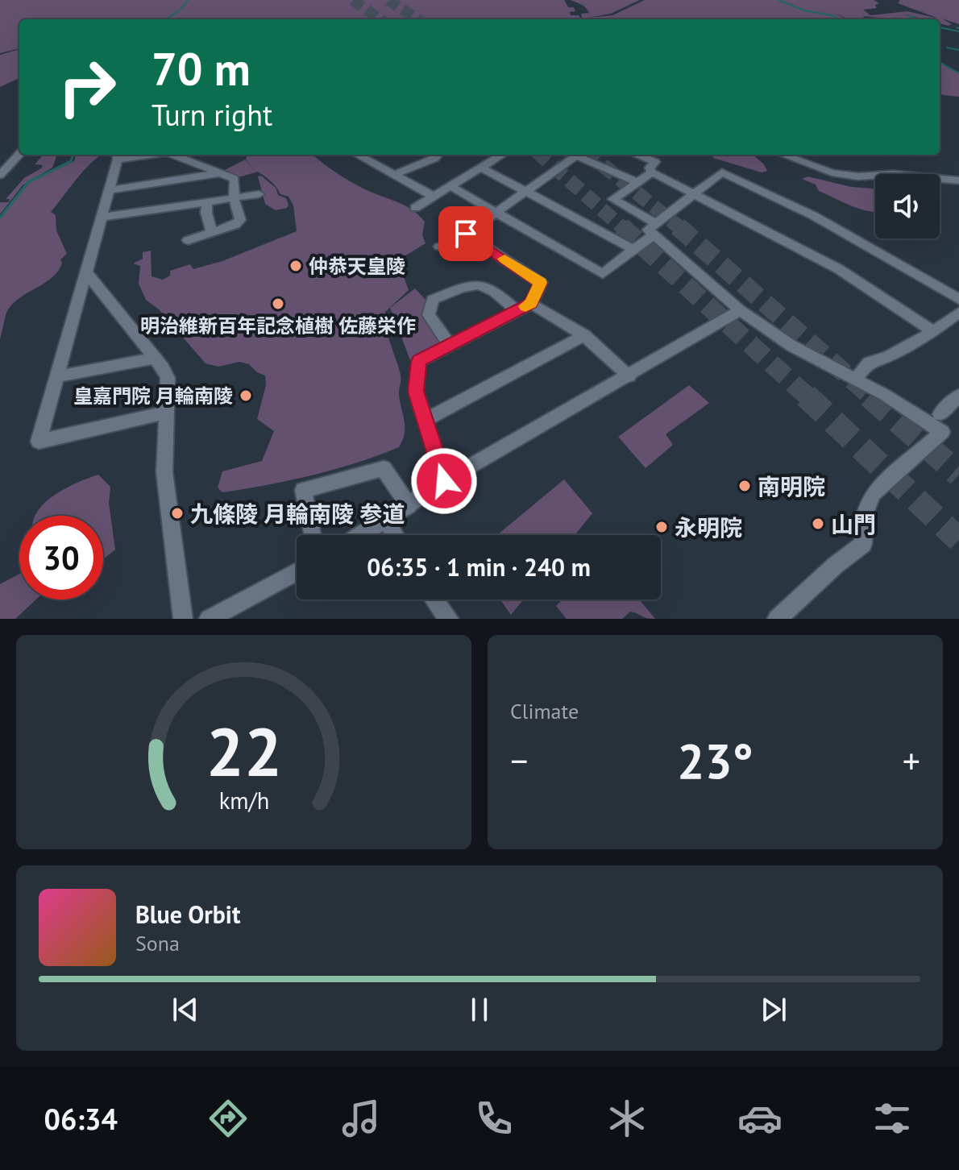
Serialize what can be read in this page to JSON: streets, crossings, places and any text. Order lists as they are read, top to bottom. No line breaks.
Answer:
{"places":["仲恭天皇陵","明治維新百年記念植樹 佐藤栄作","皇嘉門院 月輪南陵","南明院","九條陵 月輪南陵 参道","山門","永明院"],"page":{"turn":["70 m","Turn right"],"limit":"30","trip":"06:35 · 1 min · 240 m","tile":"Climate","heat":["−","23°","+"],"song":["Blue Orbit","Sona"],"tabs":"06:34","gauge":["22","km/h"]}}
